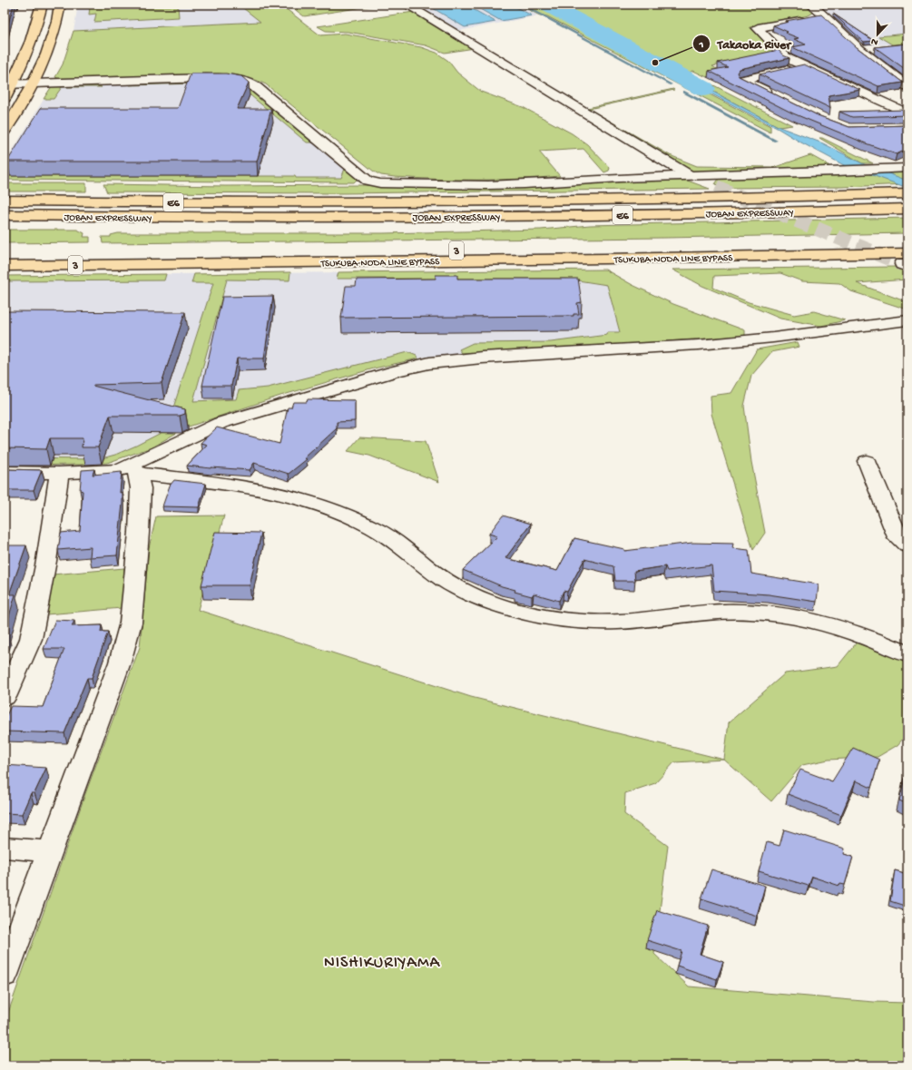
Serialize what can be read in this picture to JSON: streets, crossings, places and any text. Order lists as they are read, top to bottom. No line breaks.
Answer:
{"streets":{"main road":["E6","JOBAN EXPRESSWAY","3","TSUKUBA-NODA LINE BYPASS"]},"districts":["NISHIKURIYAMA"],"places":["Takaoka River"],"north":"bottom"}
